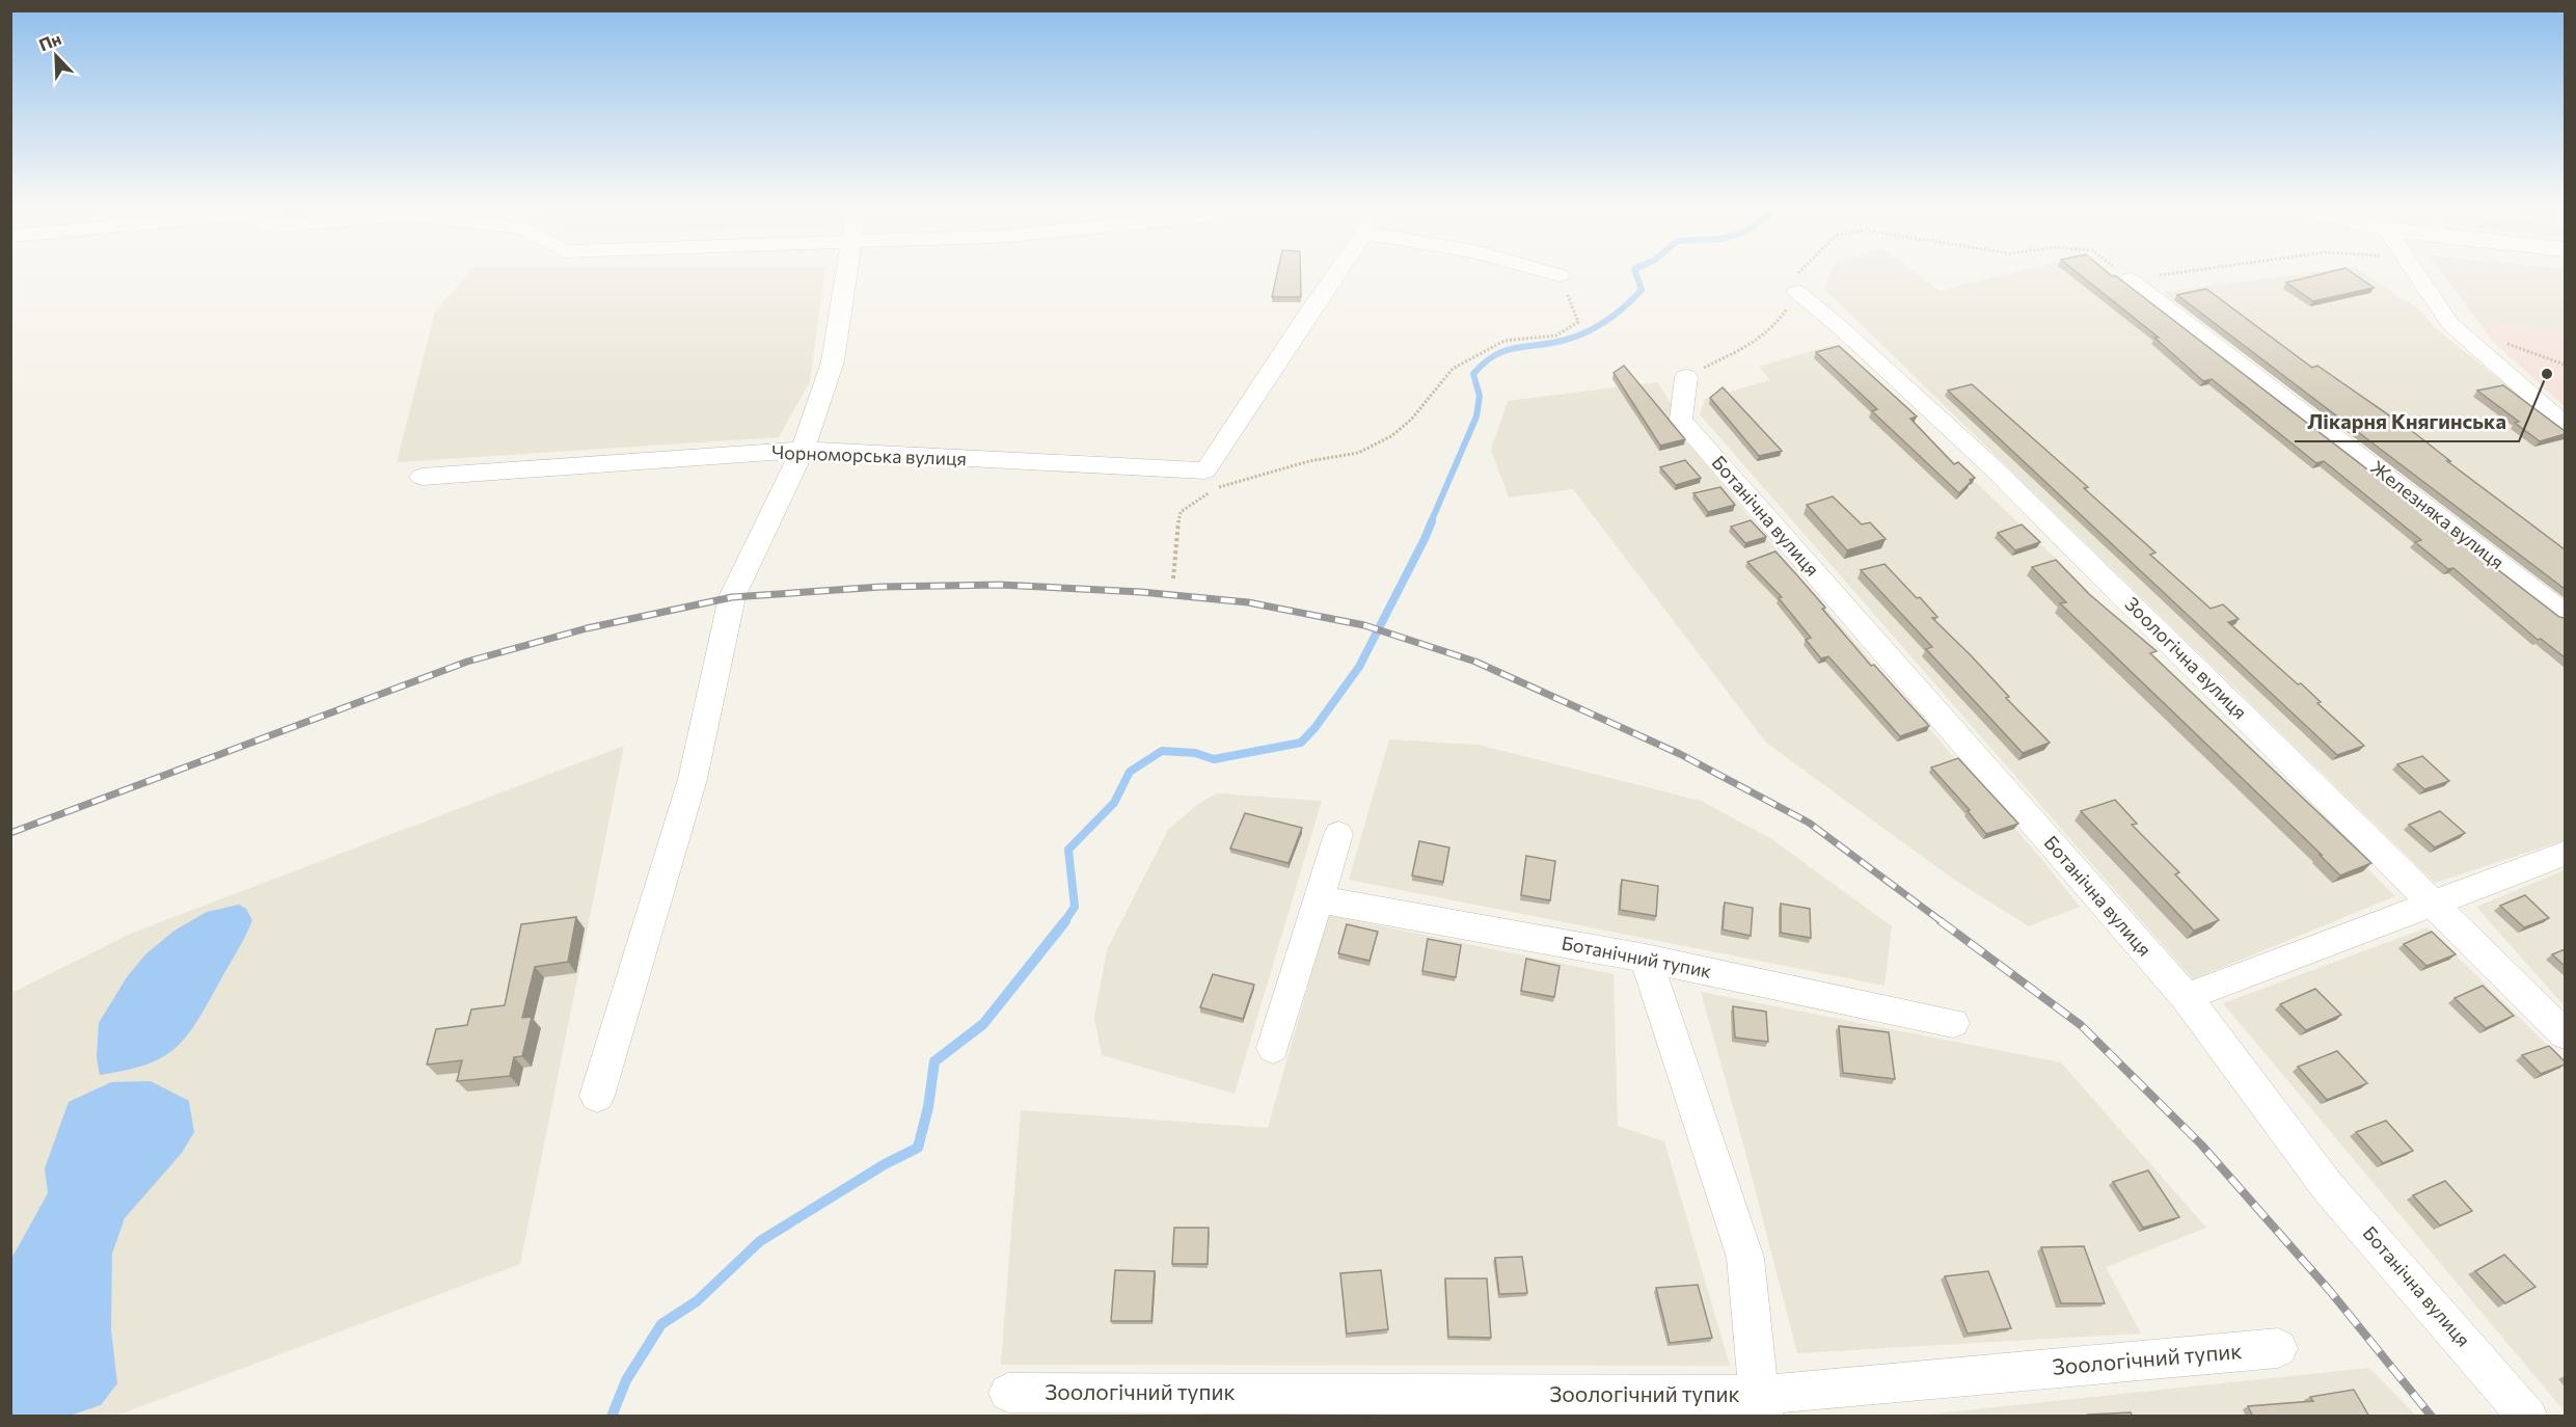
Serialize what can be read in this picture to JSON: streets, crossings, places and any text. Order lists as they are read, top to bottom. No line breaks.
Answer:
{"streets":{"street":["Чорноморська вулиця","Железняка вулиця","Ботанічна вулиця","Зоологічна вулиця","Ботанічний тупик","Зоологічний тупик"]},"places":["Лікарня Княгинська"],"north":"top left"}
